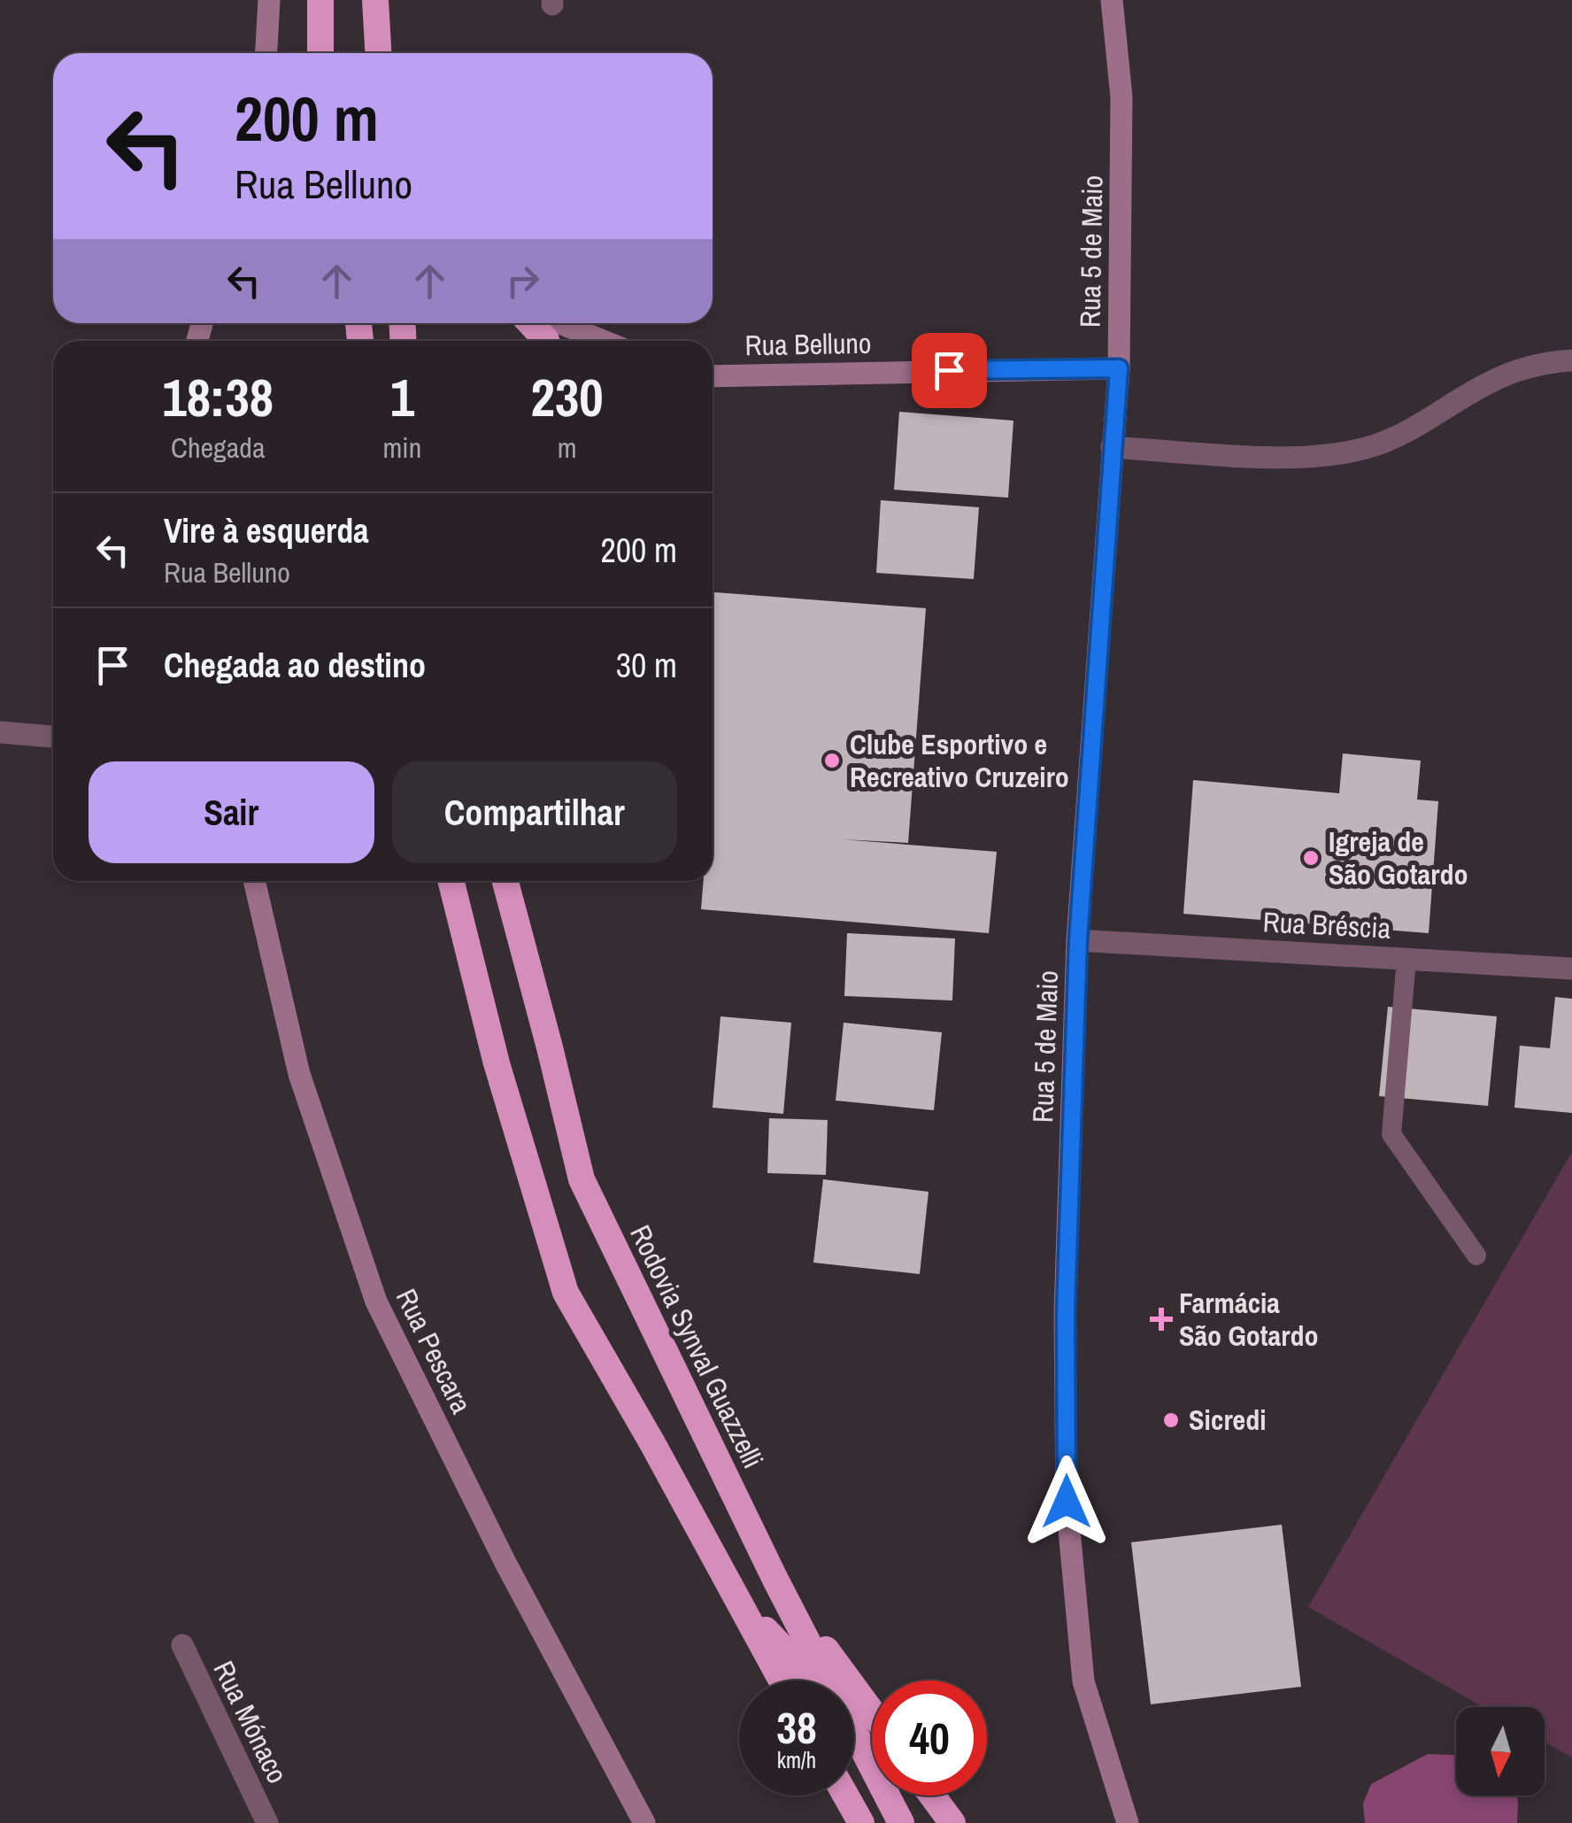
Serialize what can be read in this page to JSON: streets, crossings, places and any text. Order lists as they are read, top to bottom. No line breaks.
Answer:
{"streets":{"highway":["Rodovia Synval Guazzelli"],"street":["Rua 5 de Maio","Rua Belluno","Rua Bréscia","Rua Pescara","Rua Mónaco"]},"crossings":[["Rua 5 de Maio","Rua Belluno"],["Rua 5 de Maio","Rua Bréscia"]],"places":{"other":["Clube Esportivo e Recreativo Cruzeiro","Igreja de São Gotardo","Sicredi"],"health":["Farmácia São Gotardo"]},"north":"bottom","page":{"turn":["200 m","Rua Belluno"],"eta":["18:38","Chegada","1","min","230","m"],"list":[{"name":"Vire à esquerda","note":"Rua Belluno","value":"200 m"},{"name":"Chegada ao destino","value":"30 m"}],"buttons":["Sair","Compartilhar"],"speed":"38 km/h","limit":"40"}}
